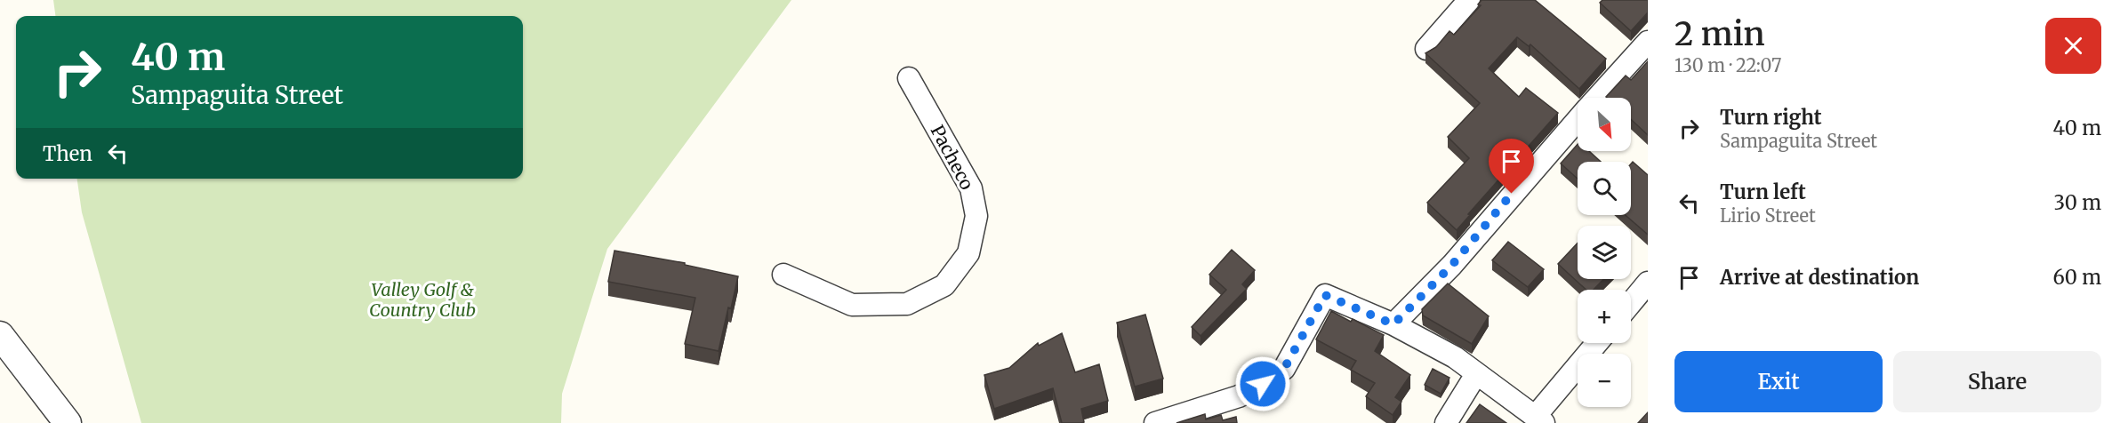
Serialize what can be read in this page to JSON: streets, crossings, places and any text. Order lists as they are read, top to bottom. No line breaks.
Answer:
{"streets":{"street":["Pacheco"]},"parks":["Valley Golf & Country Club"],"north":"bottom right","page":{"heading":["2 min","130 m · 22:07"],"turn":["40 m","Sampaguita Street"],"list":[{"name":"Turn right","note":"Sampaguita Street","value":"40 m"},{"name":"Turn left","note":"Lirio Street","value":"30 m"},{"name":"Arrive at destination","value":"60 m"}],"map_buttons":["+","−"],"then":"Then","buttons":["Exit","Share"]}}
